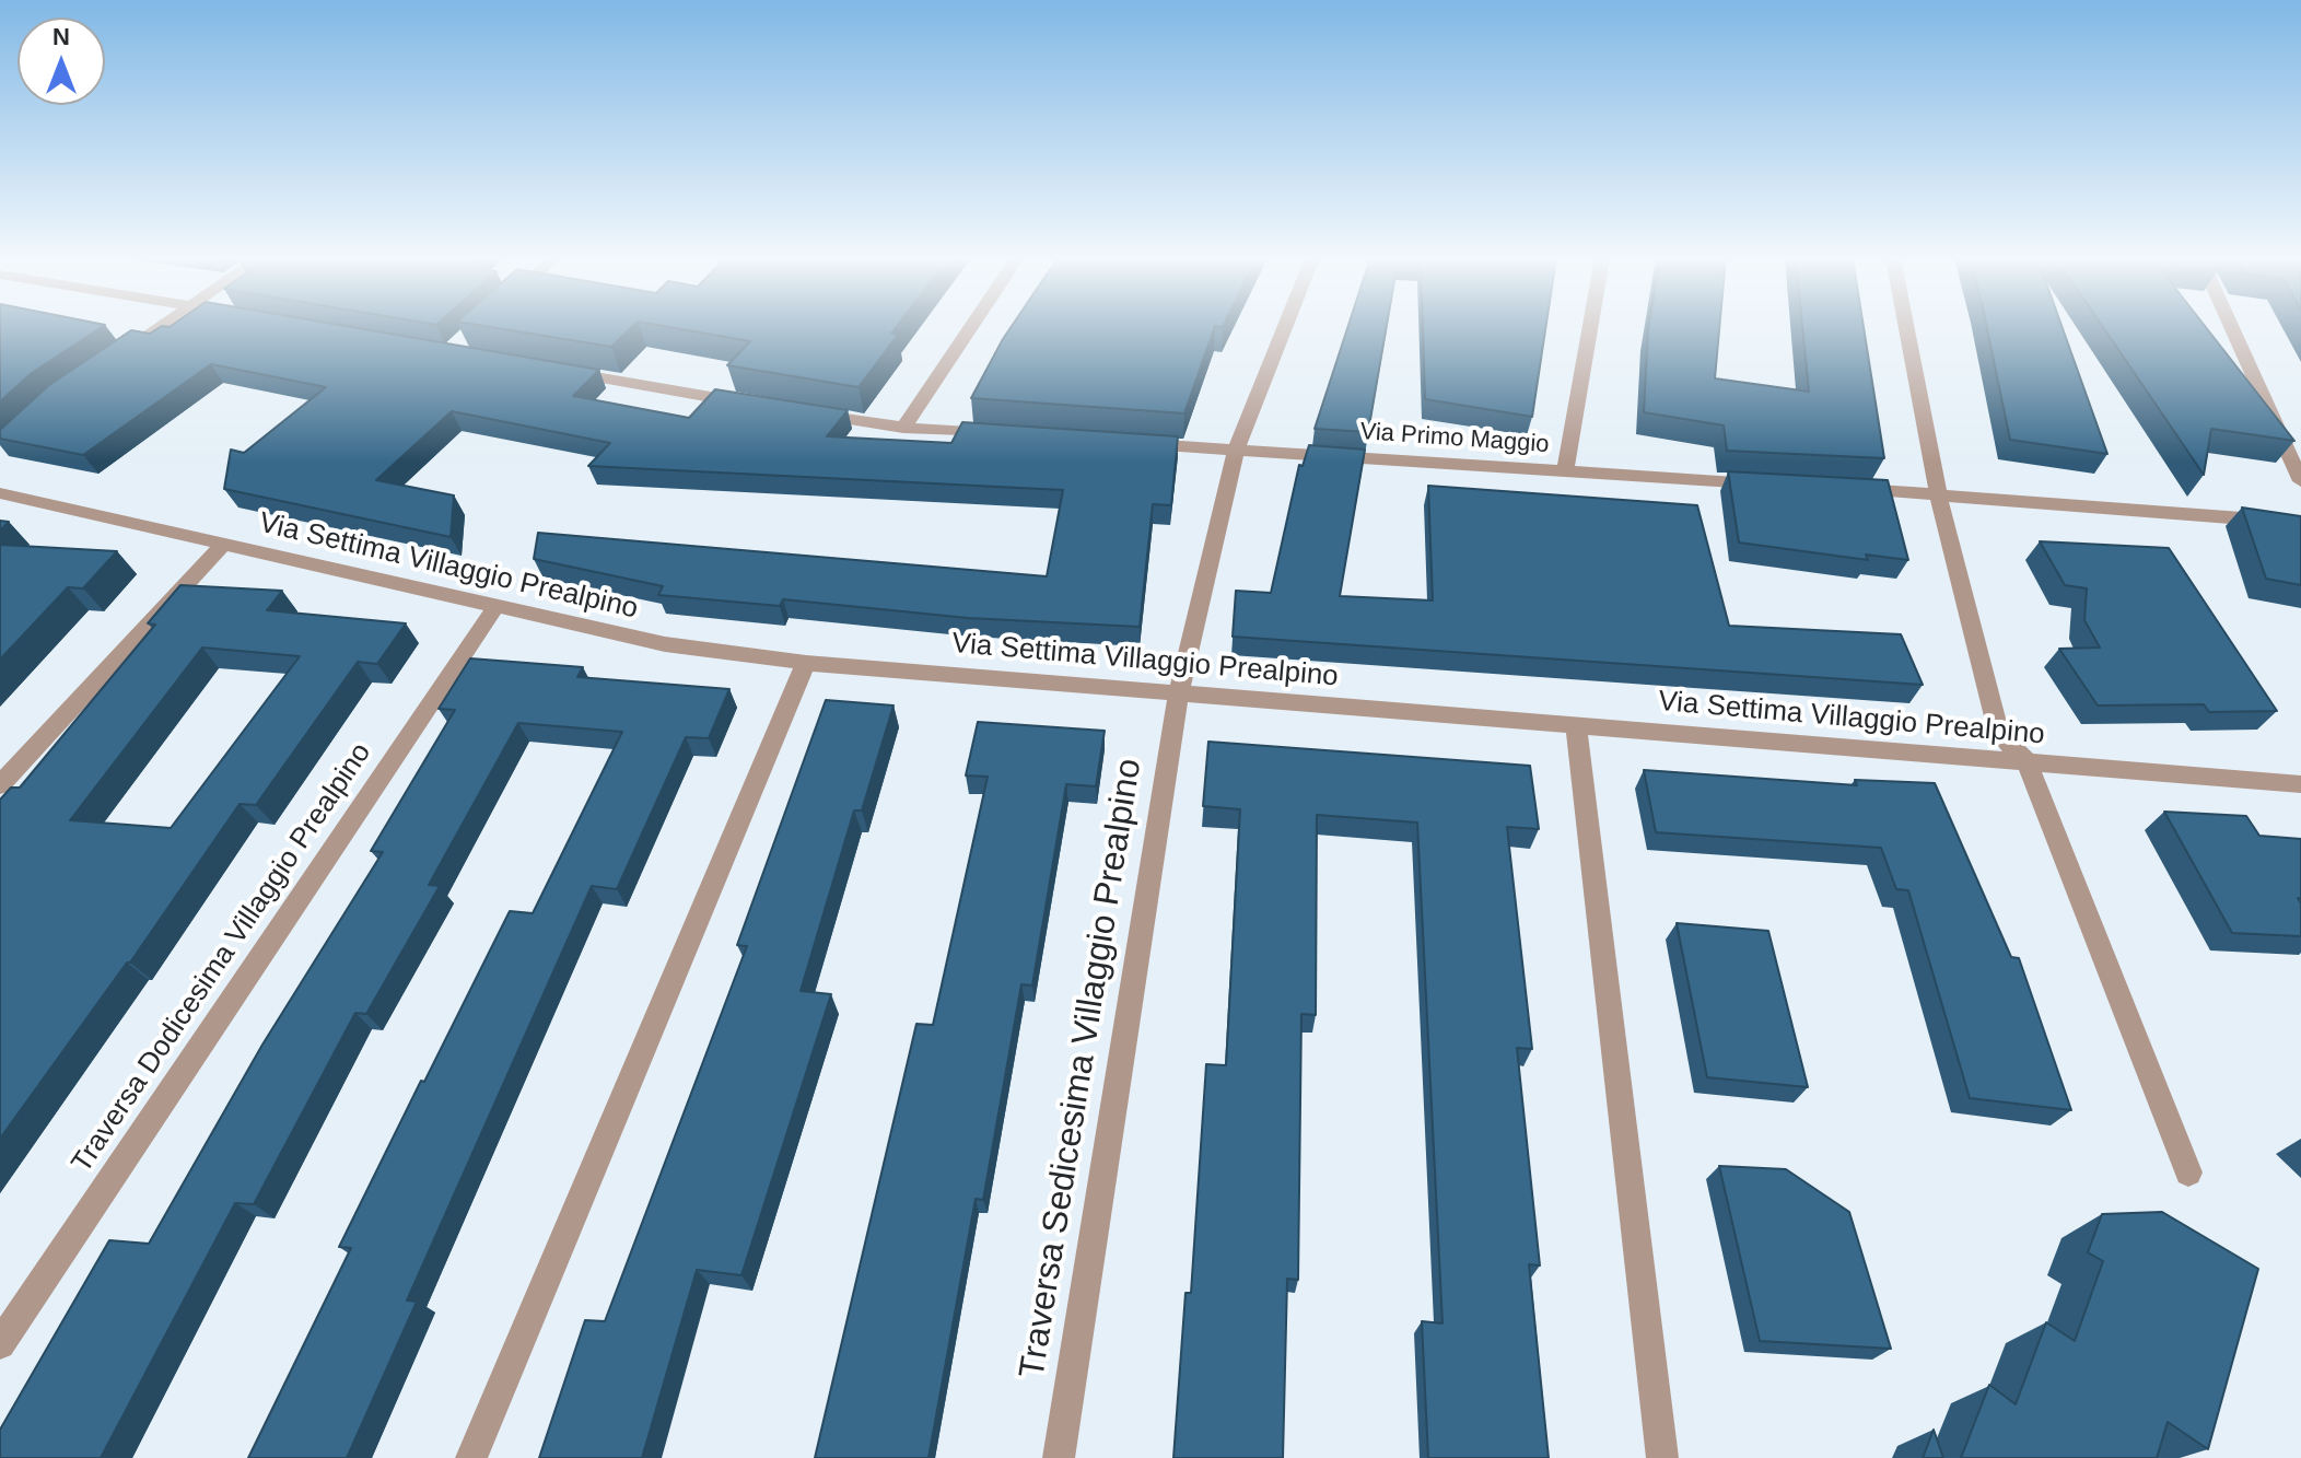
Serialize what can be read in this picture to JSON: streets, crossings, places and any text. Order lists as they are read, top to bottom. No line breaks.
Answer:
{"streets":{"street":["Via Primo Maggio","Via Settima Villaggio Prealpino","Traversa Dodicesima Villaggio Prealpino","Traversa Sedicesima Villaggio Prealpino"]},"crossings":[["Via Primo Maggio","Traversa Sedicesima Villaggio Prealpino"],["Via Settima Villaggio Prealpino","Traversa Dodicesima Villaggio Prealpino"],["Via Settima Villaggio Prealpino","Traversa Sedicesima Villaggio Prealpino"]],"north":"top"}
